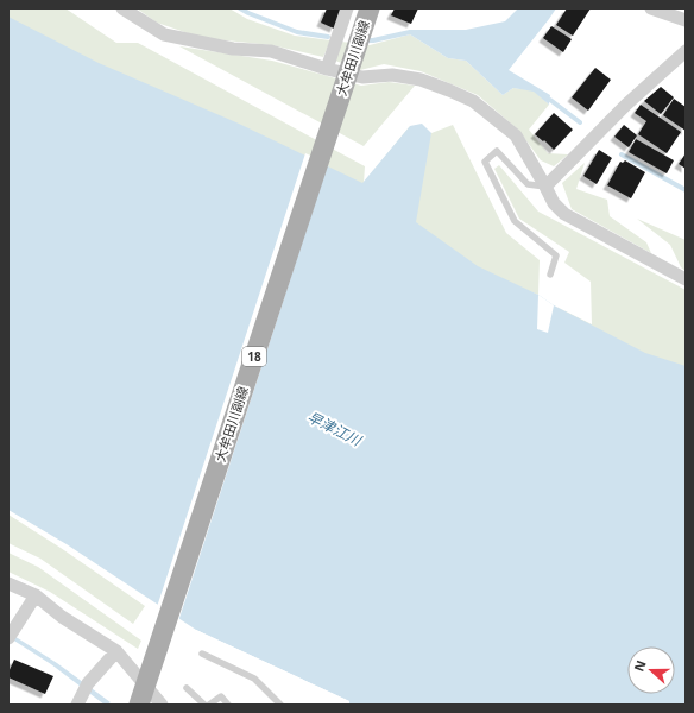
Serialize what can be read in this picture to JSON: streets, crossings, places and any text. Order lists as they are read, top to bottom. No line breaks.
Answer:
{"streets":{"main road":["大牟田川副線","18"]},"water":["早津江川"],"north":"left"}
